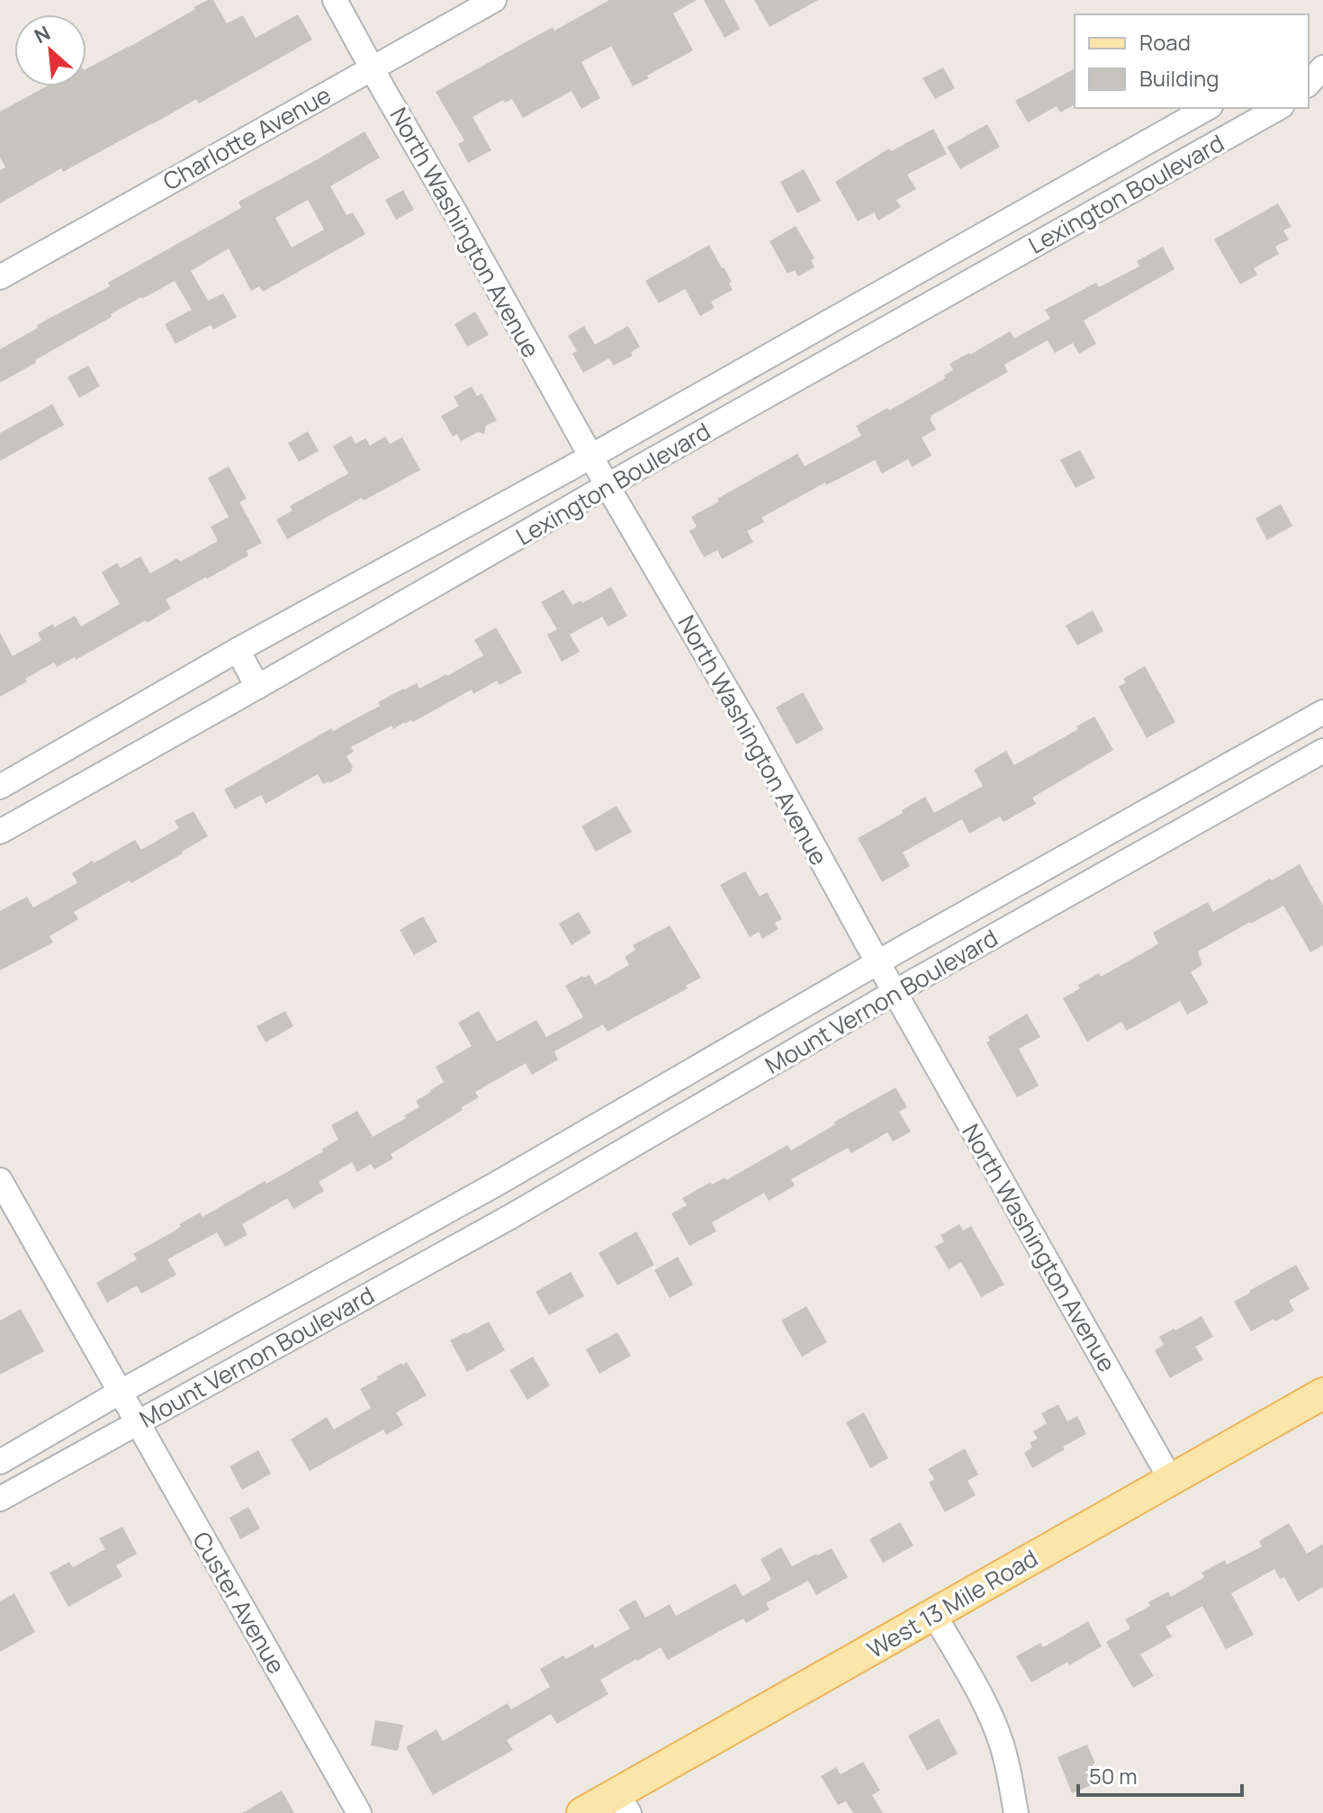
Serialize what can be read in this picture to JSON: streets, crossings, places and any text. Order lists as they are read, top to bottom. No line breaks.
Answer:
{"streets":{"main road":["West 13 Mile Road"],"street":["Charlotte Avenue","Lexington Boulevard","North Washington Avenue","Mount Vernon Boulevard","Custer Avenue"]},"crossings":[["Charlotte Avenue","North Washington Avenue"],["Lexington Boulevard","North Washington Avenue"],["North Washington Avenue","Mount Vernon Boulevard"],["North Washington Avenue","West 13 Mile Road"],["Mount Vernon Boulevard","Custer Avenue"]],"legend":["Road","Building"],"scale_bar":"50 m","north":"top left"}
